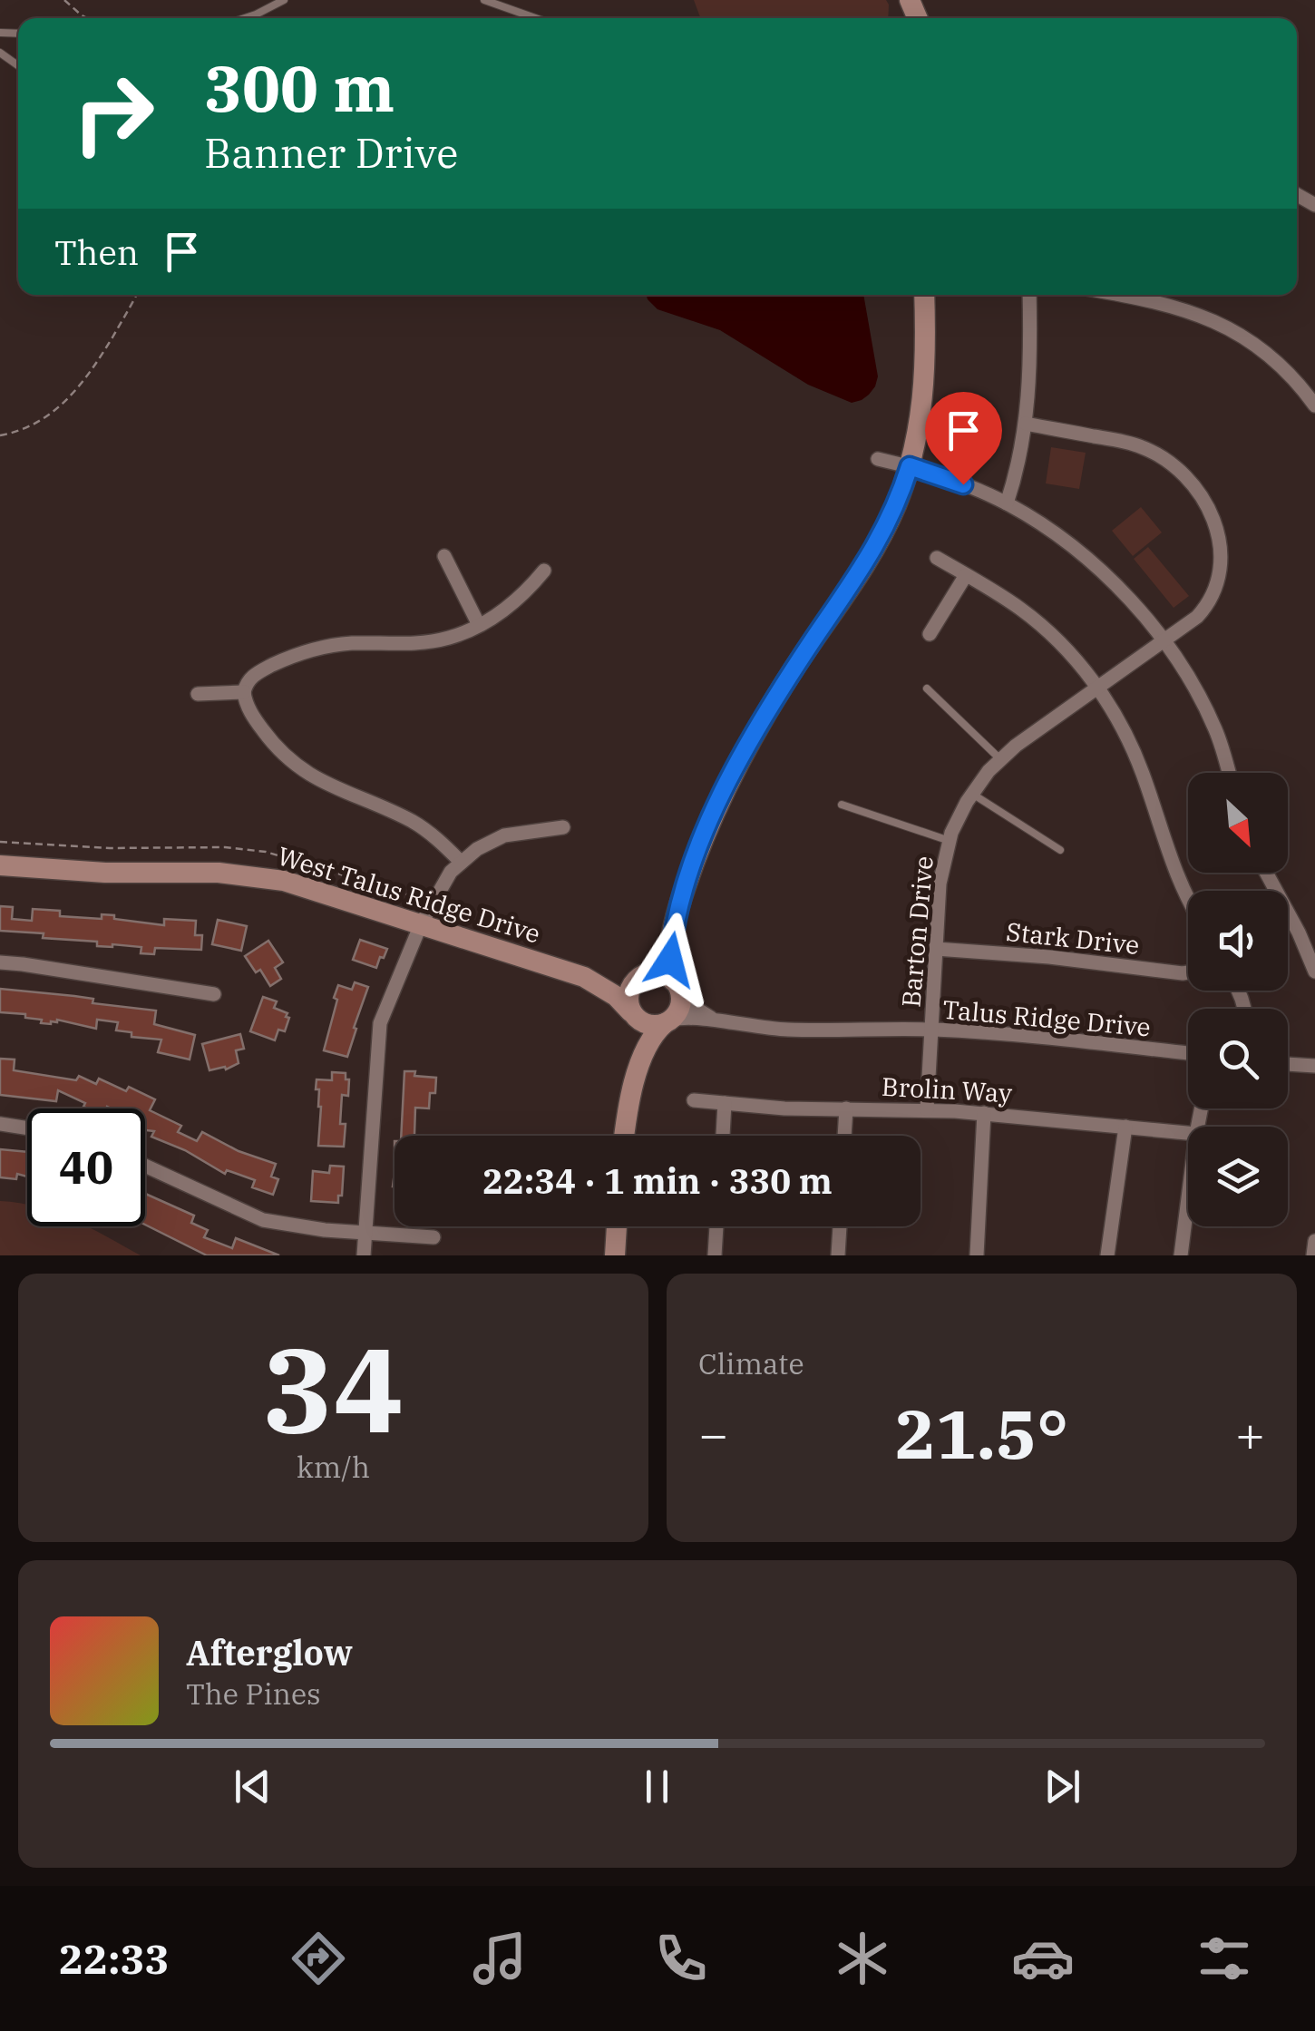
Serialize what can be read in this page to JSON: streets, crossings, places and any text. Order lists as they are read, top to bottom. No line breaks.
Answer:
{"streets":{"street":["West Talus Ridge Drive","Barton Drive","Stark Drive","Talus Ridge Drive","Brolin Way"]},"crossings":[["West Talus Ridge Drive","Talus Ridge Drive"],["Barton Drive","Stark Drive"],["Barton Drive","Talus Ridge Drive"],["Barton Drive","Brolin Way"]],"north":"bottom right","page":{"turn":["300 m","Banner Drive"],"then":"Then","limit":"40","trip":"22:34 · 1 min · 330 m","tile":[["34","km/h"],"Climate"],"heat":["−","21.5°","+"],"song":["Afterglow","The Pines"],"tabs":"22:33"}}
